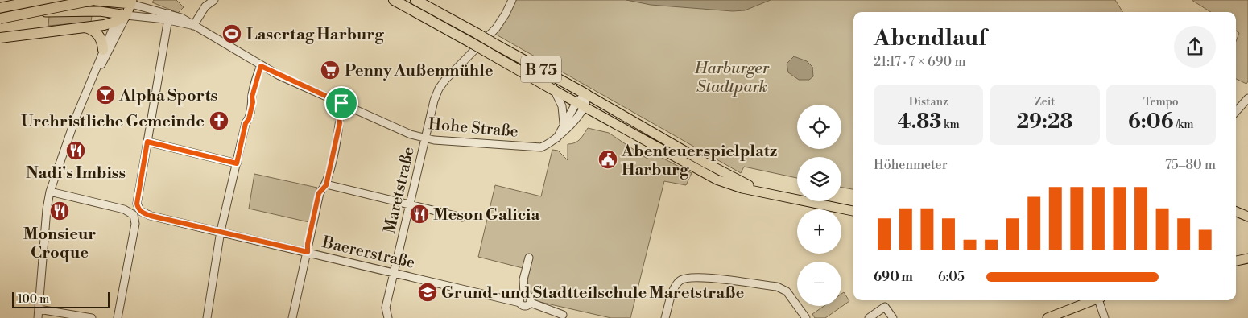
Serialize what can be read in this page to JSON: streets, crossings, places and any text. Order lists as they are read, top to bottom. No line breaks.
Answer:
{"streets":{"highway":["B 75"],"street":["Hohe Straße","Maretstraße","Baererstraße"]},"crossings":[["B 75","Hohe Straße"],["Hohe Straße","Maretstraße"],["Maretstraße","Baererstraße"]],"parks":["Harburger Stadtpark"],"places":{"sports":["Lasertag Harburg"],"supermarket":["Penny Außenmühle"],"bar":["Alpha Sports"],"church":["Urchristliche Gemeinde"],"restaurant":["Nadi's Imbiss","Monsieur Croque","Meson Galicia"],"public building":["Abenteuerspielplatz Harburg"],"school or university":["Grund‐ und Stadtteilschule Maretstraße"]},"scale_bar":"100 m","page":{"heading":["Abendlauf","21:17 · 7 × 690 m"],"stats":[["Distanz","4.83 km"],["Zeit","29:28"],["Tempo","6:06 /km"]],"map_buttons":["+","−"],"chart":["Höhenmeter","75–80 m"],"list":[{"name":"690 m","note":"6:05"}],"scale":"100 m"}}
